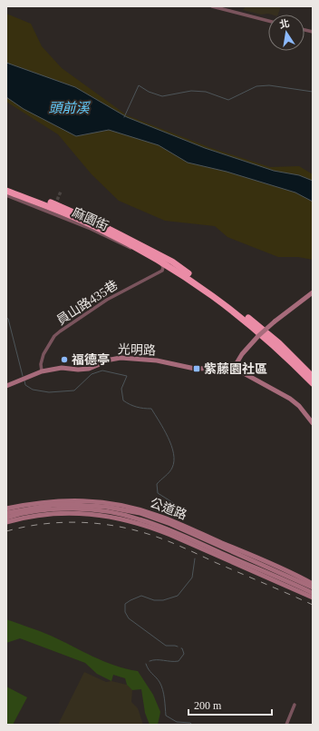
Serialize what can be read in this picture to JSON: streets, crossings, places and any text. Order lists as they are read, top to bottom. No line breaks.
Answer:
{"streets":{"street":["麻園街","員山路435巷","光明路","公道路"]},"crossings":[["麻園街","員山路435巷"],["員山路435巷","光明路"]],"water":["頭前溪"],"places":{"other":["福德亭"],"transit":["紫藤園社區"]},"scale_bar":"200 m","north":"top"}
